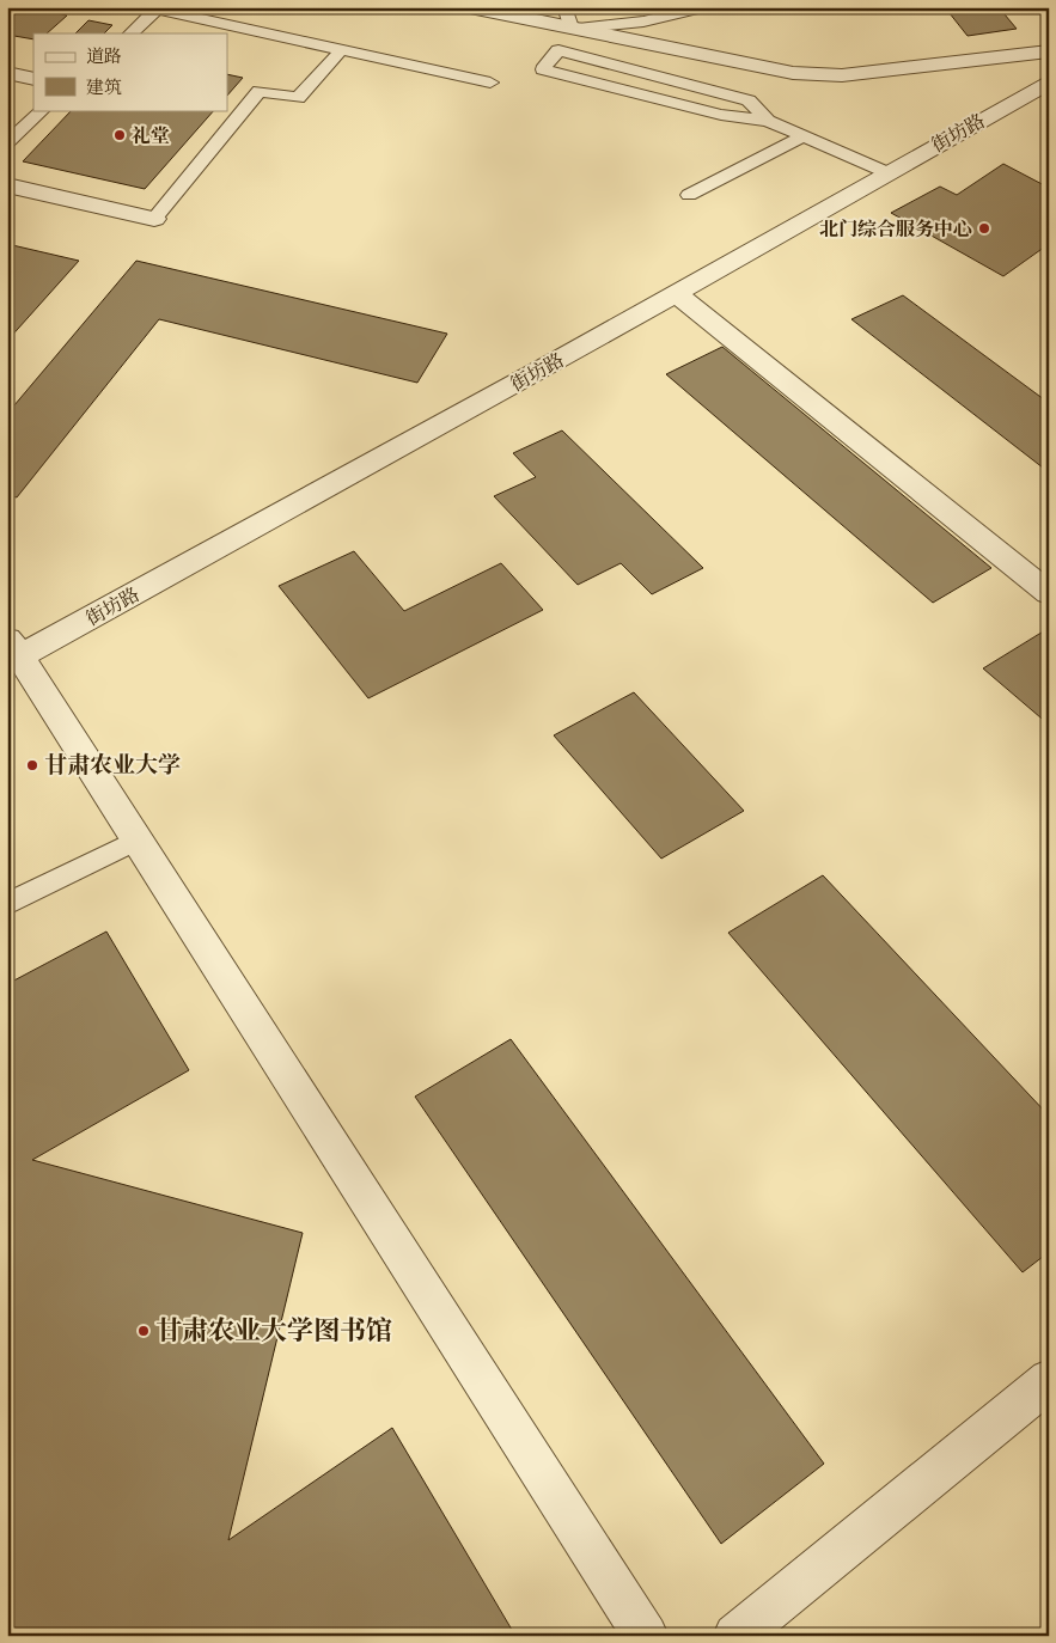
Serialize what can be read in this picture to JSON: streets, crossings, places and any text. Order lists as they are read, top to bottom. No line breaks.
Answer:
{"streets":{"street":["街坊路"]},"places":["礼堂","北门综合服务中心","甘肃农业大学","甘肃农业大学图书馆"],"legend":["道路","建筑"]}
